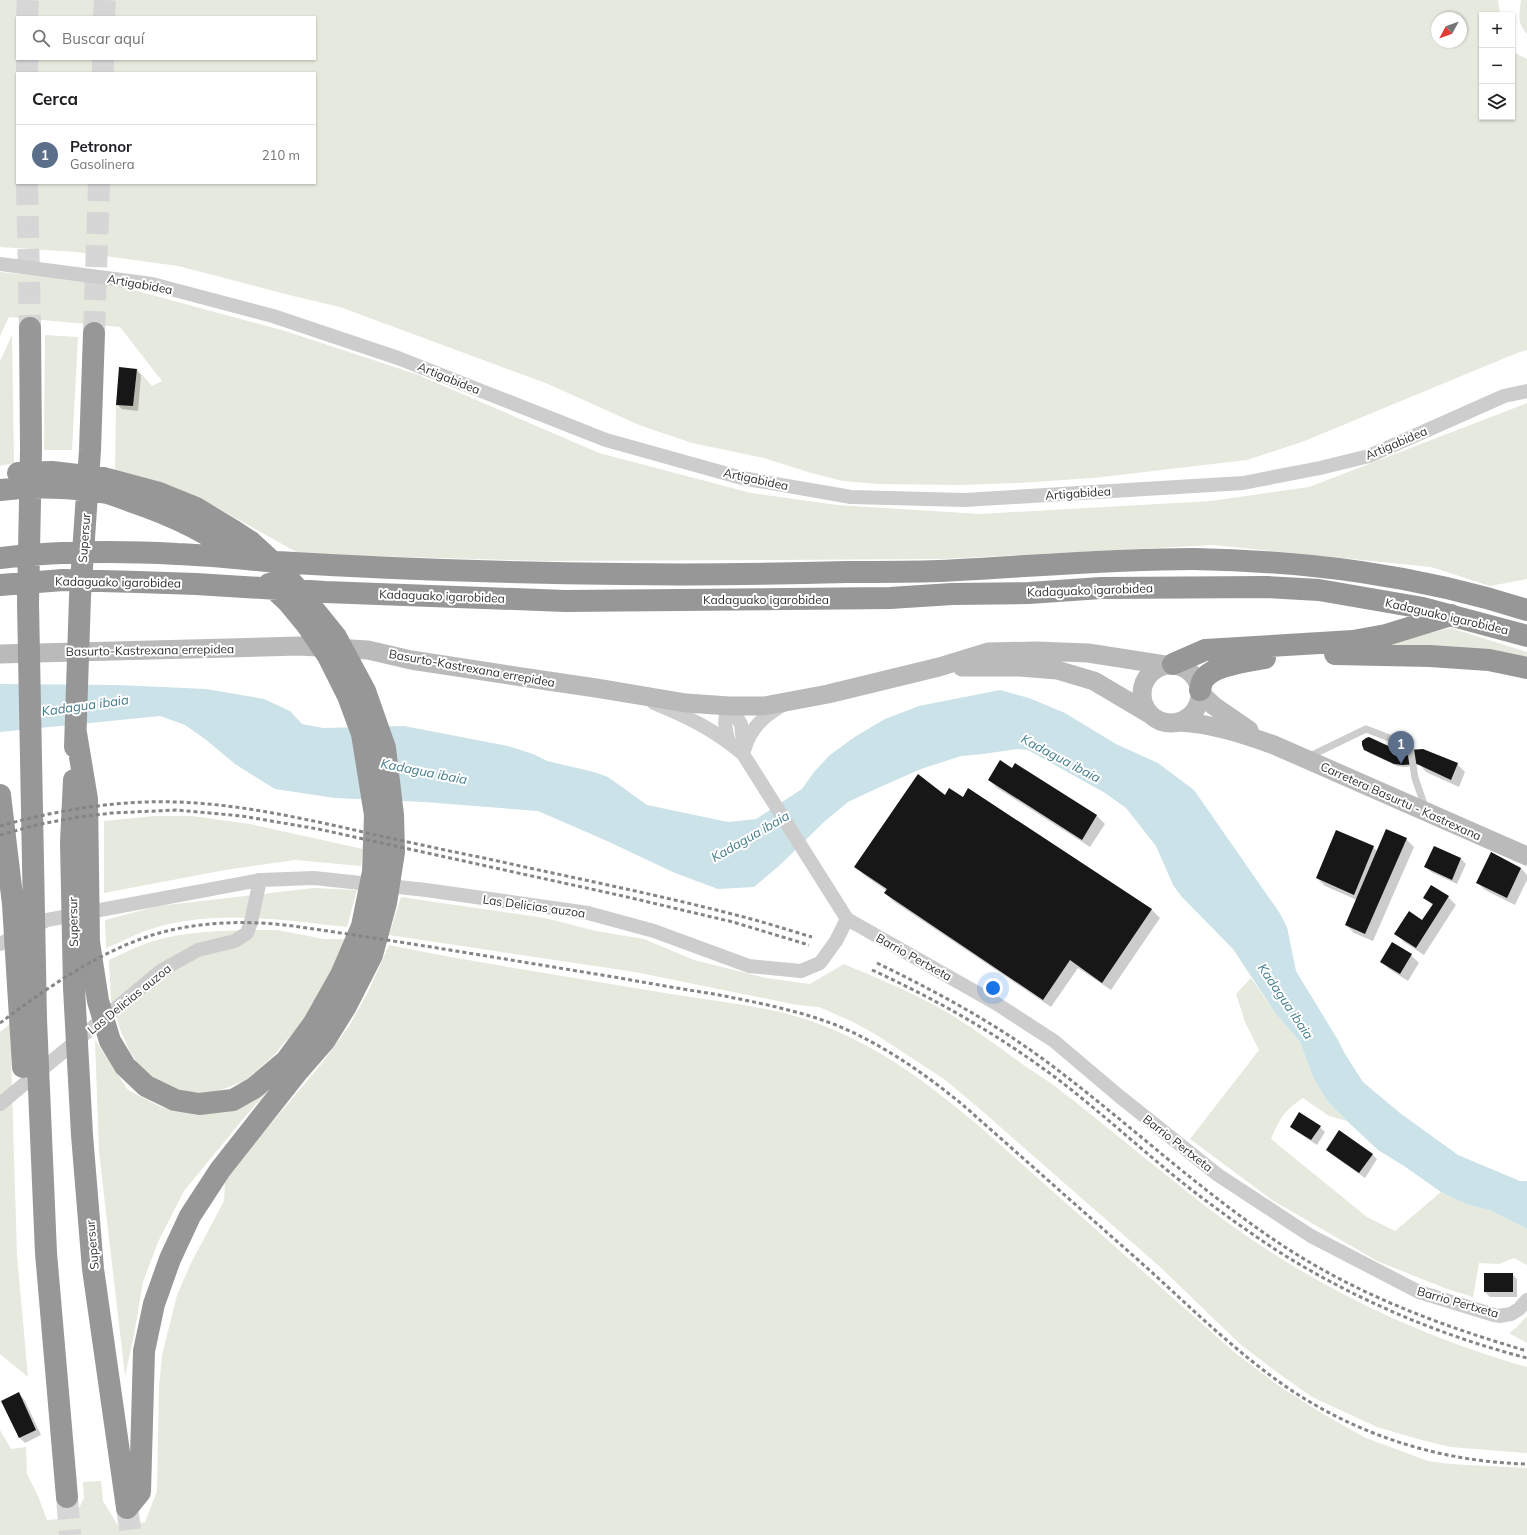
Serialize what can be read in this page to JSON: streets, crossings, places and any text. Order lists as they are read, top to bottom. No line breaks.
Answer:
{"streets":{"highway":["Supersur","Kadaguako igarobidea"],"street":["Artigabidea","Basurto-Kastrexana errepidea","Carretera Basurtu - Kastrexana","Las Delicias auzoa","Barrio Pertxeta"]},"crossings":[["Las Delicias auzoa","Barrio Pertxeta"]],"water":["Kadagua ibaia"],"north":"bottom left","page":{"map_buttons":["+","−"],"search":"Buscar aquí","heading":"Cerca","list":[{"mark":"1","name":"Petronor","note":"Gasolinera","value":"210 m"}],"pins":"1"}}
